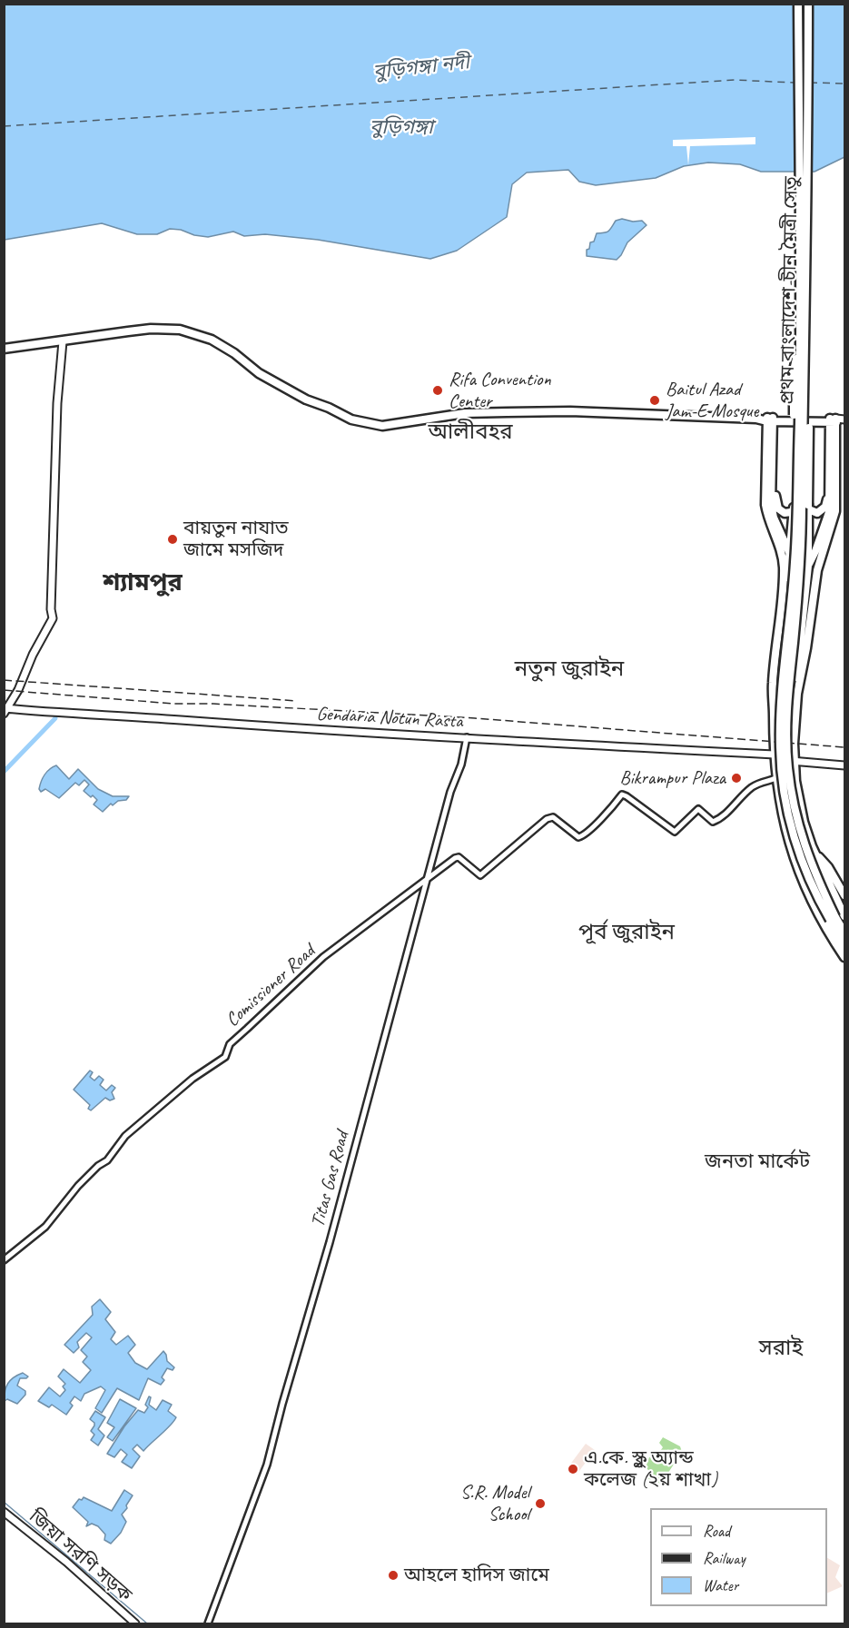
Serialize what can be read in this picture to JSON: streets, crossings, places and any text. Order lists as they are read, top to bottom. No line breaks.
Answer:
{"streets":{"highway":["প্রথম বাংলাদেশ-চীন মৈত্রী সেতু"],"main road":["Gendaria Notun Rasta","জিয়া সরণি সড়ক"],"street":["Comissioner Road","Titas Gas Road"]},"crossings":[["Gendaria Notun Rasta","Titas Gas Road"],["Comissioner Road","Titas Gas Road"]],"districts":["আলীবহর","শ্যামপুর","নতুন জুরাইন","পূর্ব জুরাইন","জনতা মার্কেট","সরাই"],"water":["বুড়িগঙ্গা নদী","বুড়িগঙ্গা"],"places":["Rifa Convention Center","Baitul Azad Jam-E Mosque","বায়তুন নাযাত জামে মসজিদ","Bikrampur Plaza","এ.কে. স্কুল অ্যান্ড কলেজ (২য় শাখা)","S.R. Model School","আহলে হাদিস জামে"],"legend":["Road","Railway","Water"]}
